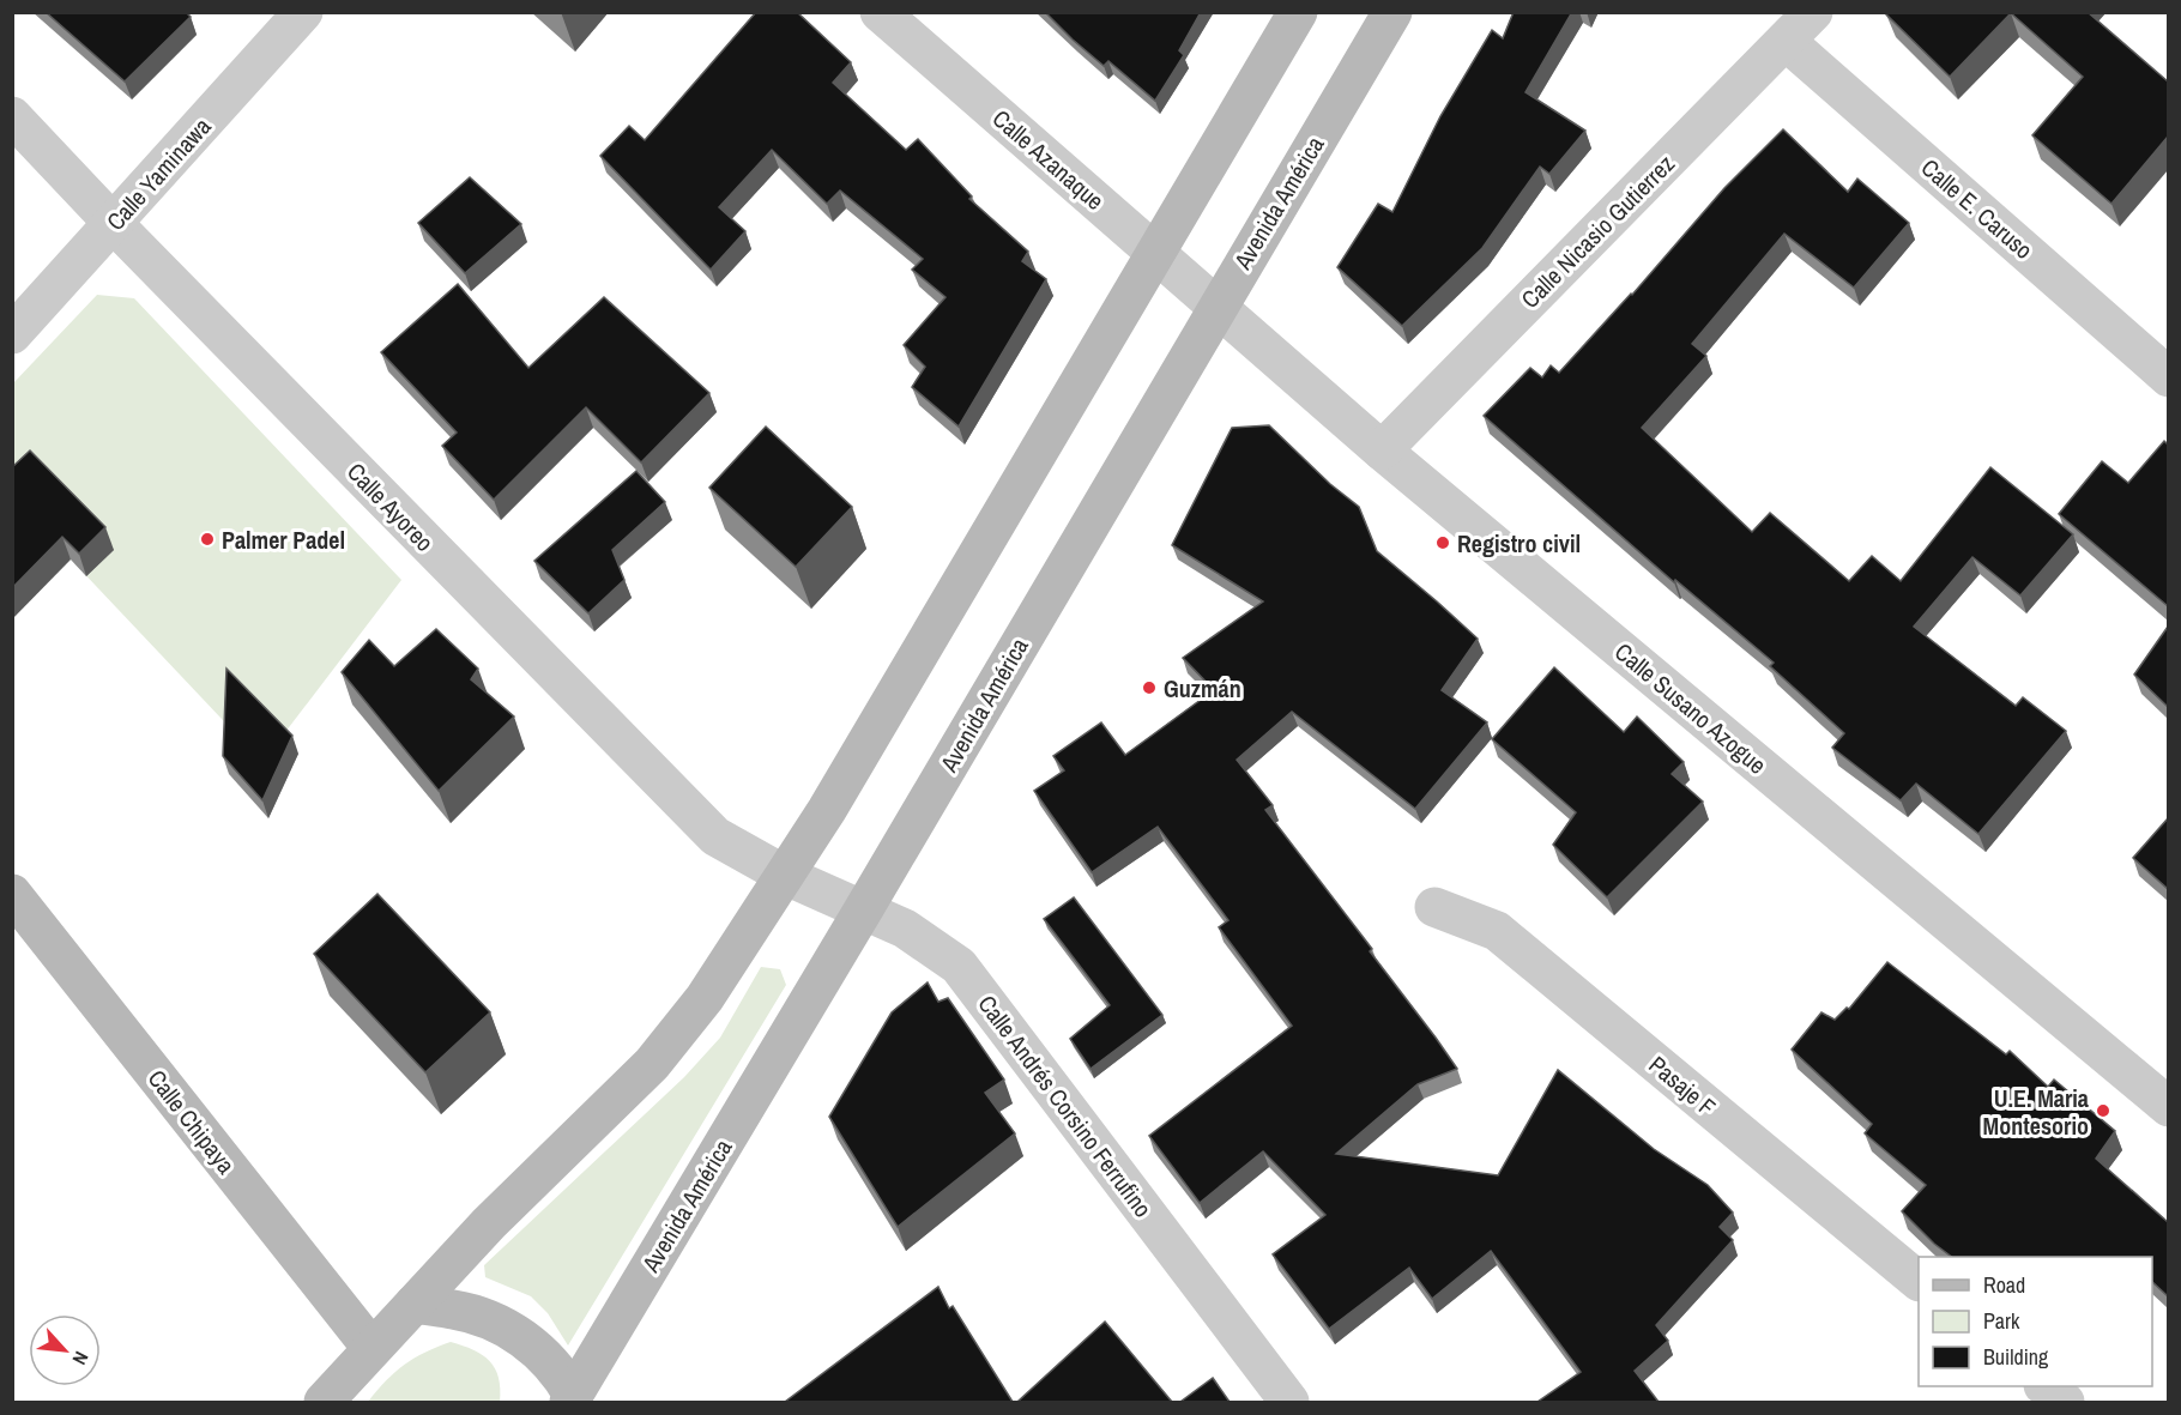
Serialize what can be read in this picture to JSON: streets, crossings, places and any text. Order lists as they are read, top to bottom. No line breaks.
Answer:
{"streets":{"main road":["Avenida América","Calle Chipaya"],"street":["Calle Azanaque","Calle Yaminawa","Calle E. Caruso","Calle Nicasio Gutierrez","Calle Ayoreo","Calle Susano Azogue","Pasaje F","Calle Andrés Corsino Ferrufino"]},"crossings":[["Calle Azanaque","Avenida América"],["Calle Azanaque","Calle Susano Azogue"],["Calle Yaminawa","Calle Ayoreo"],["Avenida América","Calle Susano Azogue"],["Avenida América","Calle Andrés Corsino Ferrufino"],["Calle E. Caruso","Calle Nicasio Gutierrez"],["Calle Nicasio Gutierrez","Calle Susano Azogue"],["Calle Ayoreo","Calle Andrés Corsino Ferrufino"]],"places":["Palmer Padel","Registro civil","Guzmán","U.E. Maria Montesorio"],"legend":["Road","Park","Building"],"north":"bottom right"}
